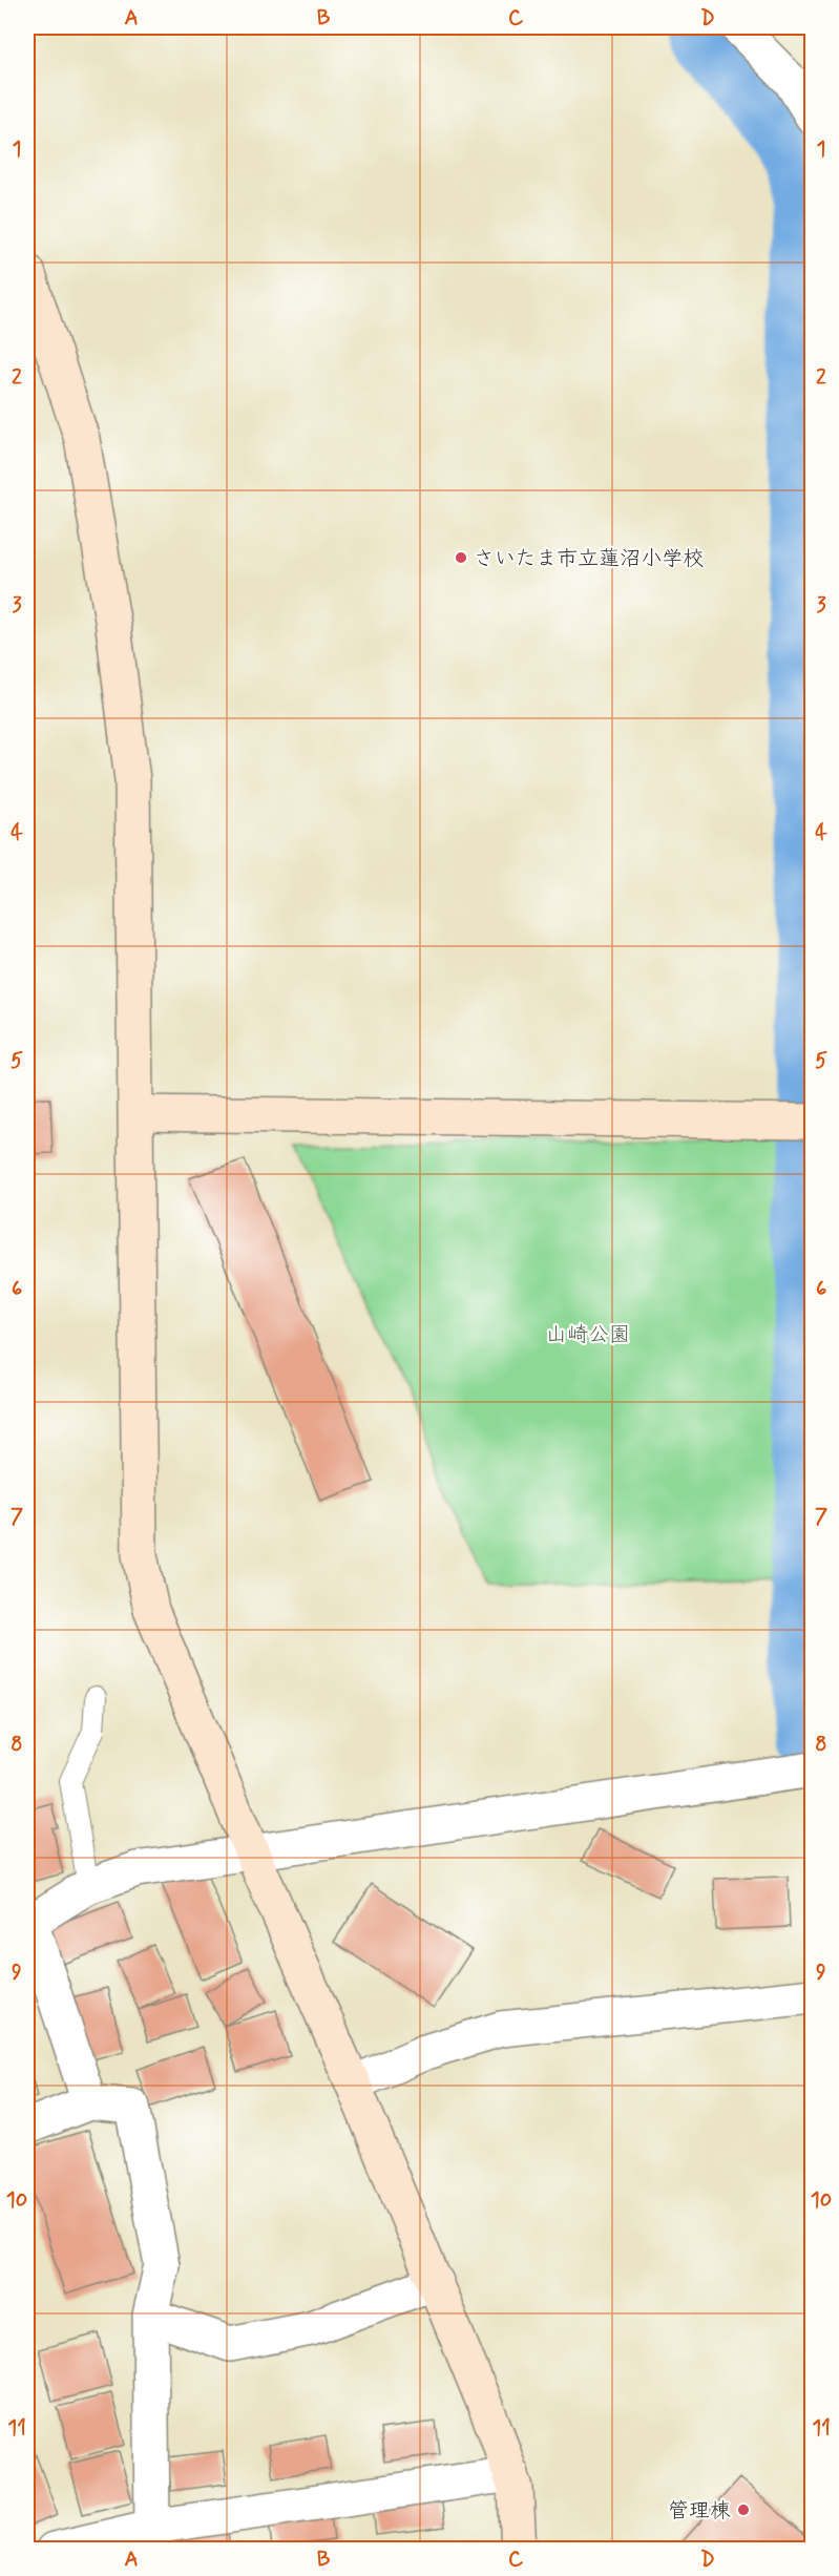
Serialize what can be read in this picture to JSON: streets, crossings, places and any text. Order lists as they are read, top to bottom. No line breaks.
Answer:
{"parks":["山崎公園"],"places":["さいたま市立蓮沼小学校","管理棟"],"grid":{"columns":["A","B","C","D"],"rows":["1","2","3","4","5","6","7","8","9","10","11"]}}
